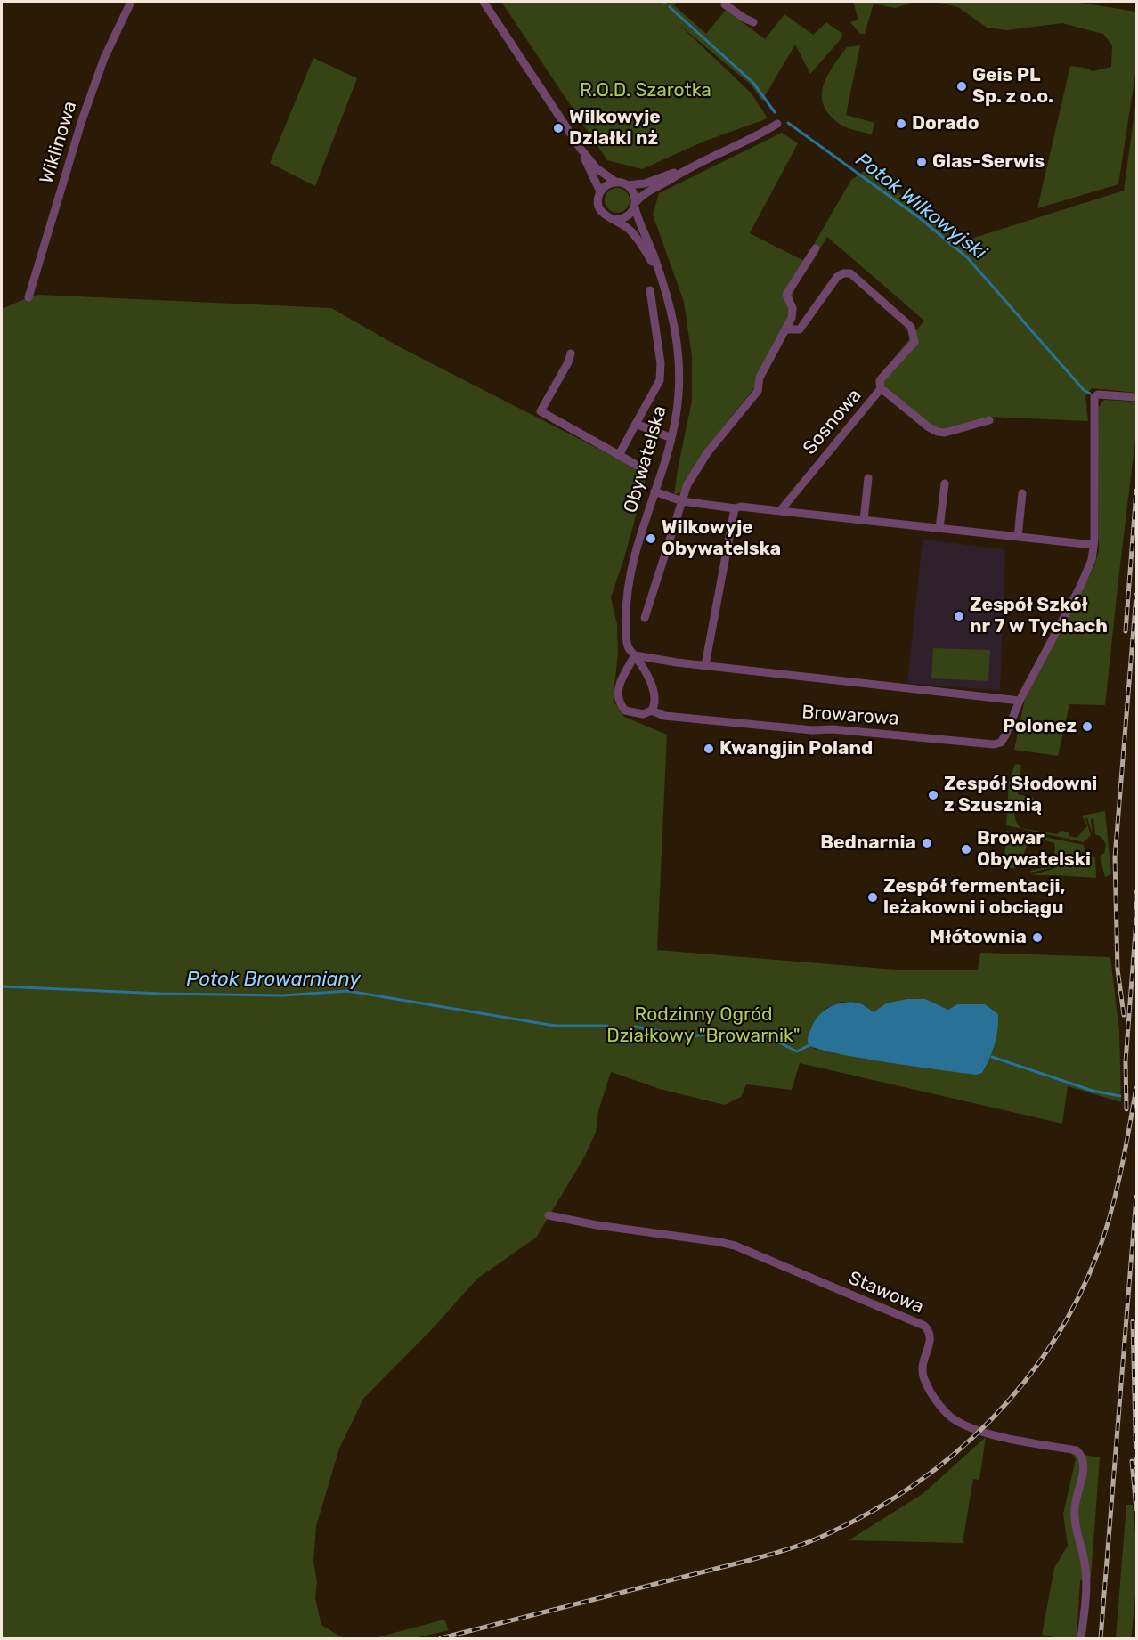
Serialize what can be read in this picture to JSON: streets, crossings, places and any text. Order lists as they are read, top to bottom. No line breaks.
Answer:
{"streets":{"street":["Wiklinowa","Sosnowa","Obywatelska","Browarowa","Stawowa"]},"crossings":[["Obywatelska","Browarowa"]],"water":["Potok Wilkowyjski","Potok Browarniany"],"parks":["R.O.D. Szarotka","Rodzinny Ogród Działkowy \"Browarnik\""],"places":["Geis PL Sp. z o.o.","Dorado","Wilkowyje Działki nż","Glas-Serwis","Wilkowyje Obywatelska","Zespół Szkół nr 7 w Tychach","Polonez","Kwangjin Poland","Zespół Słodowni z Szusznią","Bednarnia","Browar Obywatelski","Zespół fermentacji, leżakowni i obciągu","Młótownia"]}
